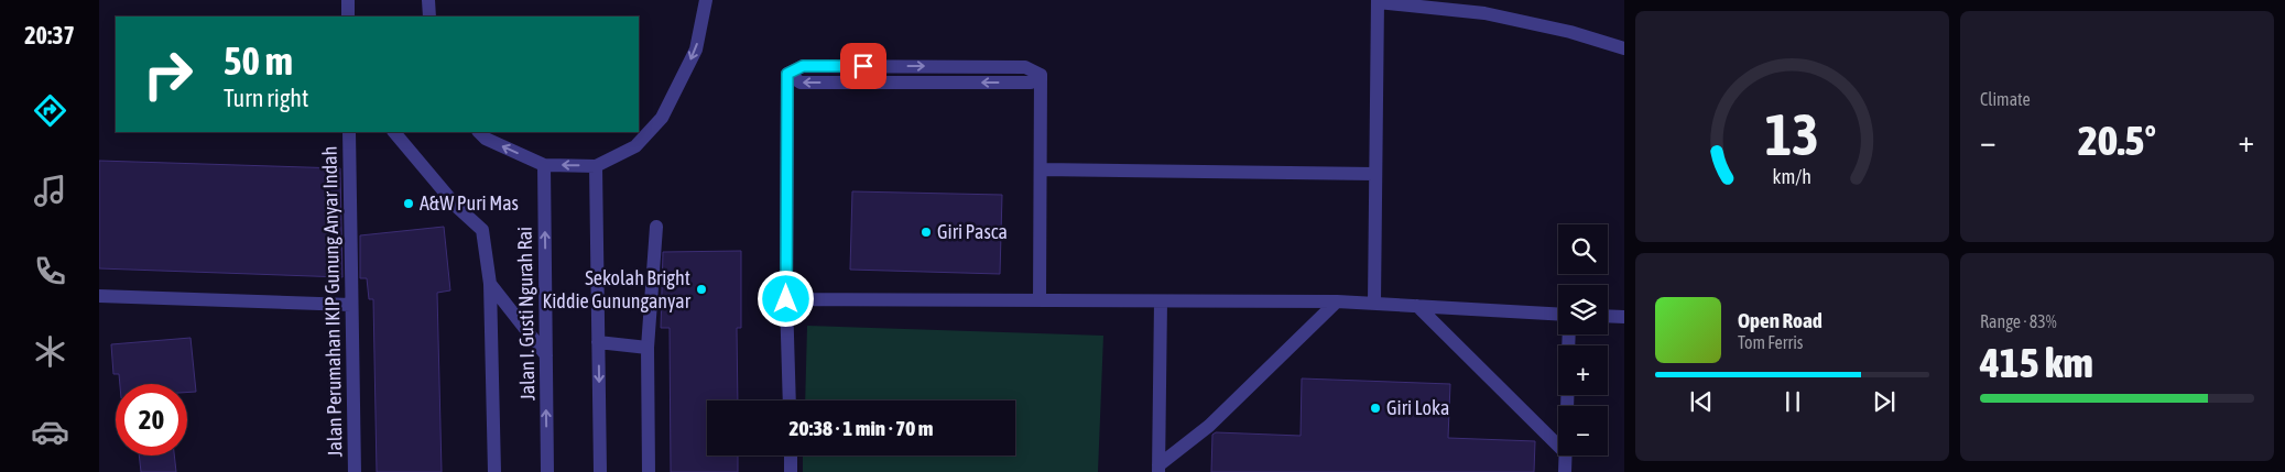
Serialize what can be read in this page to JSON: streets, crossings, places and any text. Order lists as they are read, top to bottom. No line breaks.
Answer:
{"streets":{"street":["Jalan Perumahan IKIP Gunung Anyar Indah","Jalan I. Gusti Ngurah Rai"]},"places":["A&W Puri Mas","Giri Pasca","Sekolah Bright Kiddie Gununganyar","Giri Loka"],"page":{"tabs":"20:37","tile":["Climate",["Range · 83%","415 km"]],"turn":["50 m","Turn right"],"heat":["−","20.5°","+"],"map_buttons":["+","−"],"song":["Open Road","Tom Ferris"],"limit":"20","trip":"20:38 · 1 min · 70 m","gauge":["13","km/h"]}}
